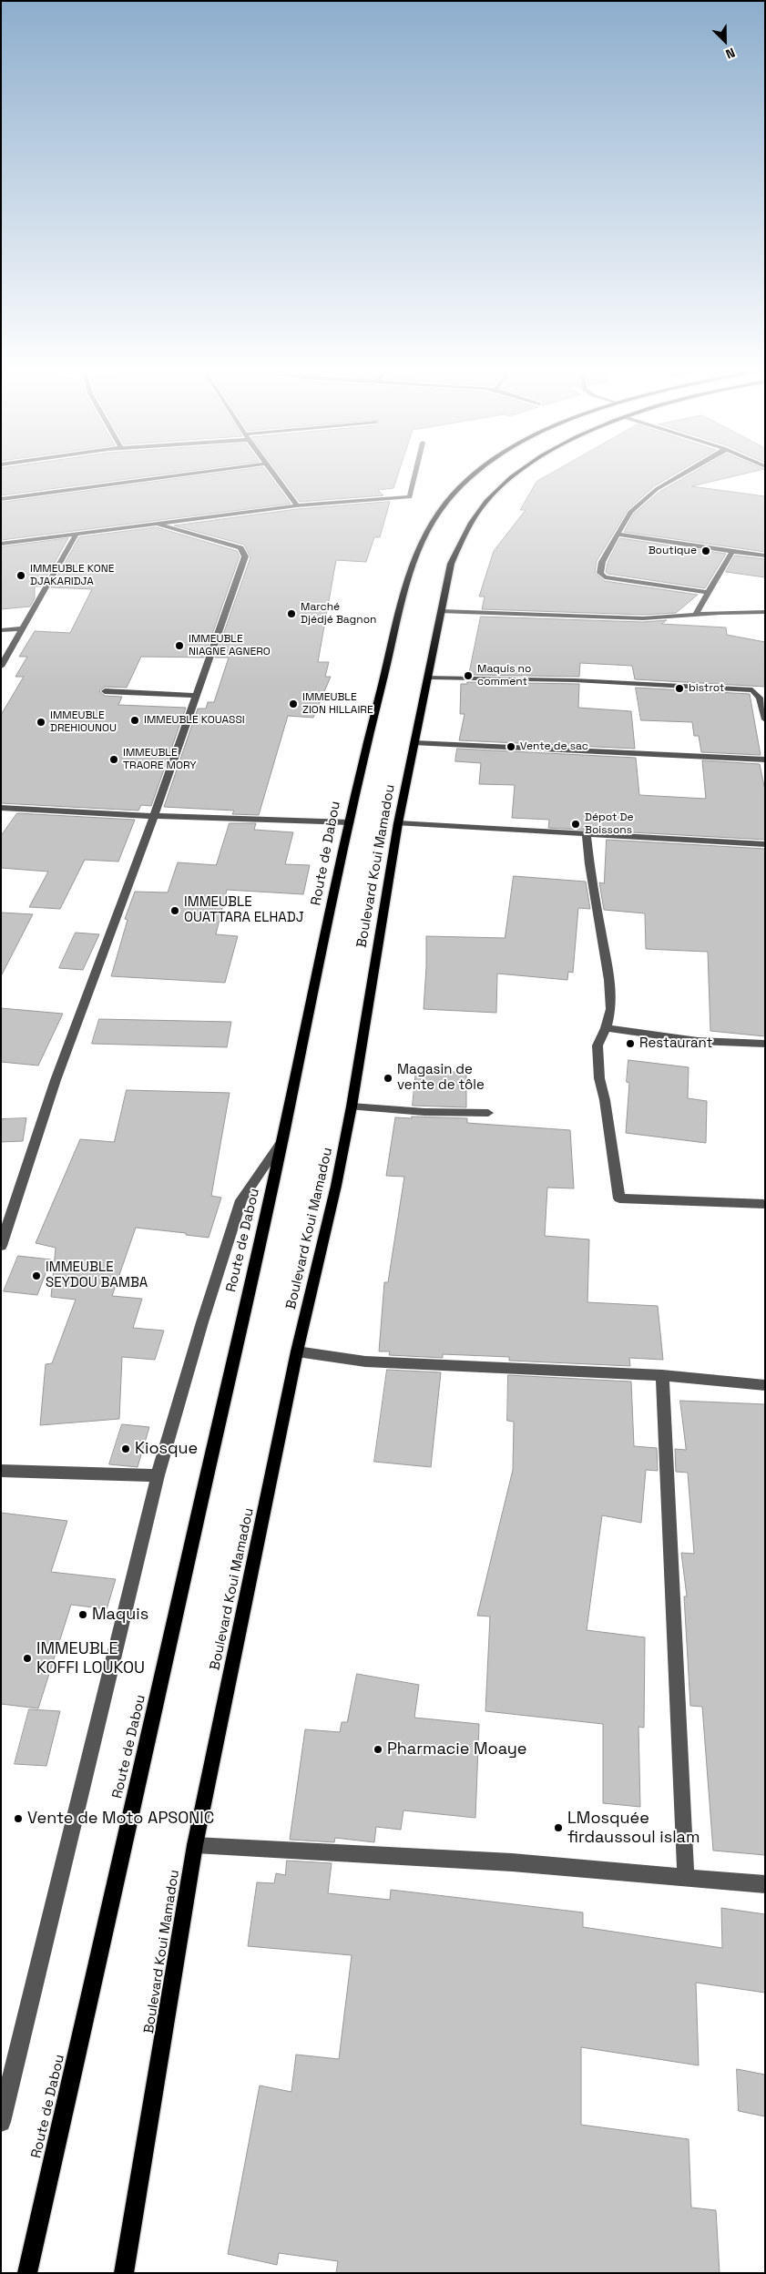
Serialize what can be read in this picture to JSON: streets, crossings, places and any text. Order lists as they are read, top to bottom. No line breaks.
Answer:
{"streets":{"main road":["Route de Dabou","Boulevard Koui Mamadou"]},"places":["Boutique","IMMEUBLE KONE DJAKARIDJA","Marché Djédjé Bagnon","IMMEUBLE NIAGNE AGNERO","Maquis no comment","bistrot","IMMEUBLE ZION HILLAIRE","IMMEUBLE KOUASSI","IMMEUBLE DREHIOUNOU","Vente de sac","IMMEUBLE TRAORE MORY","Dépot De Boissons","IMMEUBLE OUATTARA ELHADJ","Restaurant","Magasin de vente de tôle","IMMEUBLE SEYDOU BAMBA","Kiosque","Maquis","IMMEUBLE KOFFI LOUKOU","Pharmacie Moaye","Vente de Moto APSONIC","LMosquée firdaussoul islam"],"north":"bottom right"}
